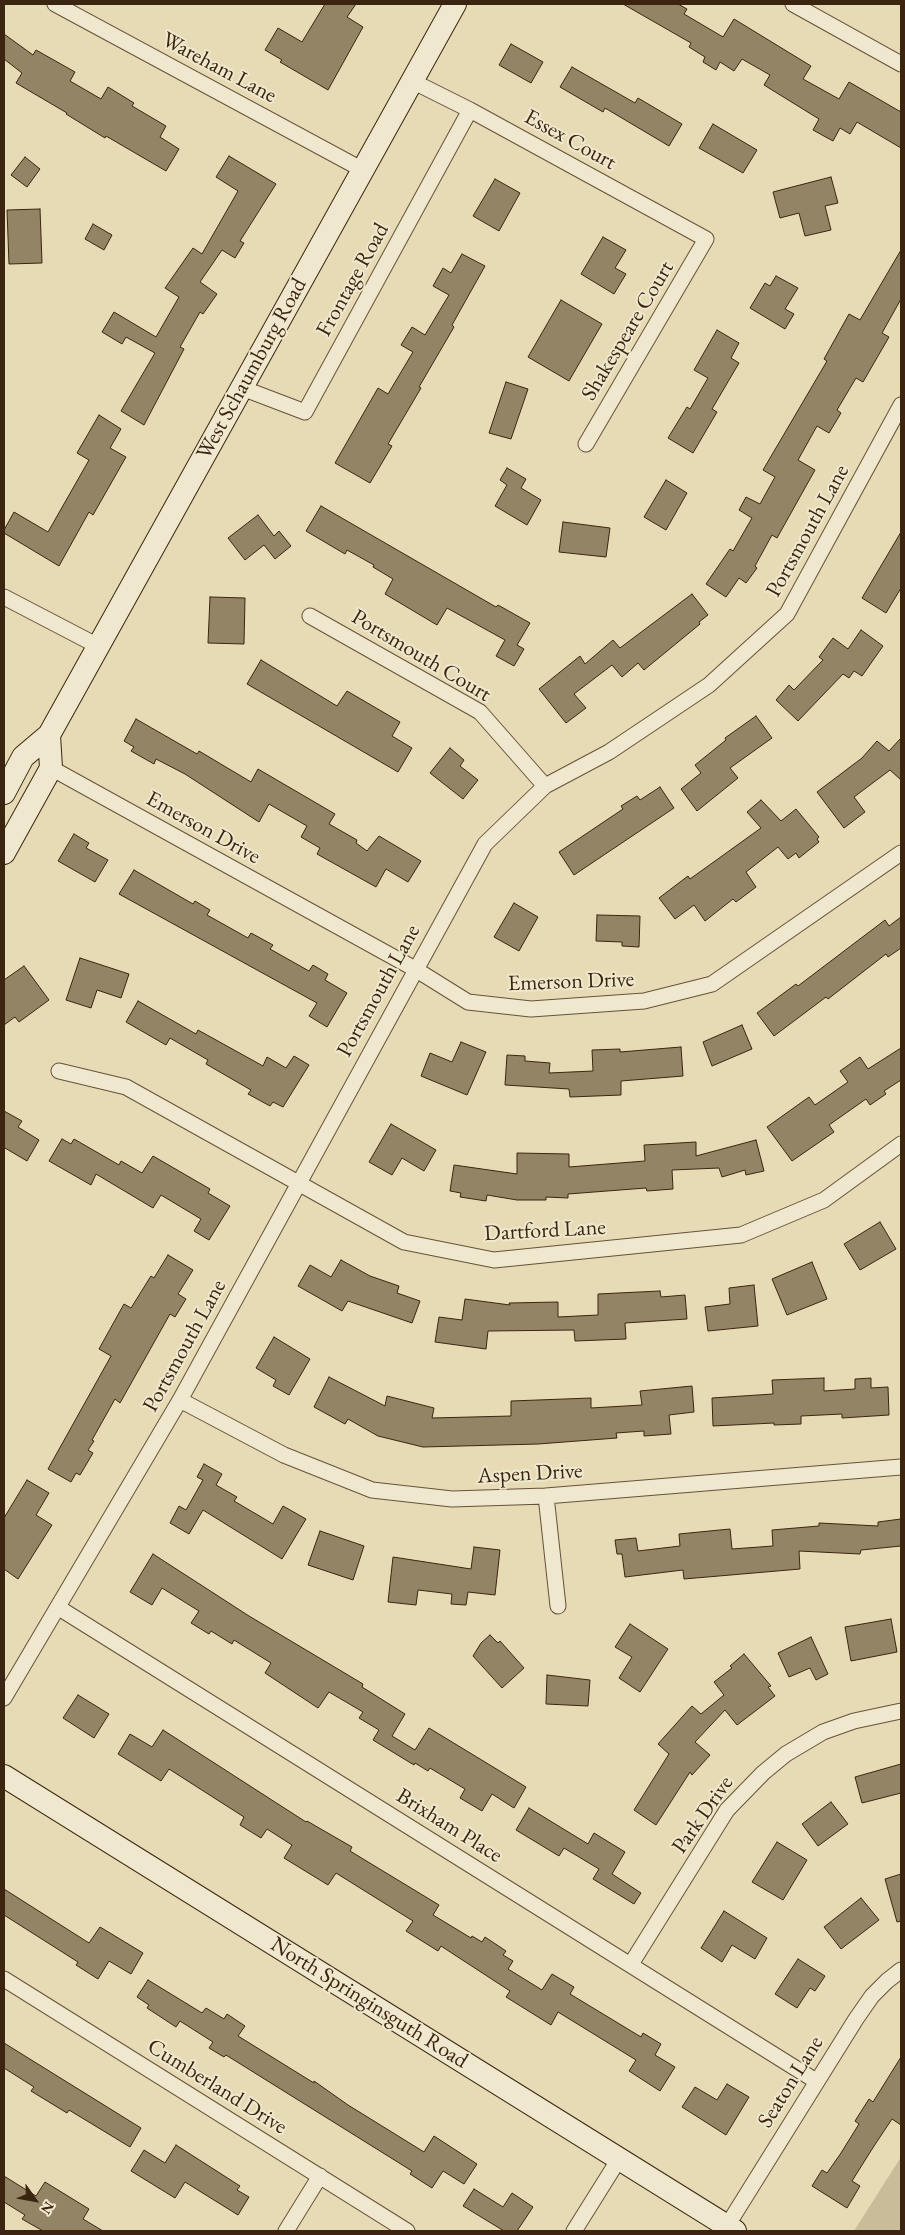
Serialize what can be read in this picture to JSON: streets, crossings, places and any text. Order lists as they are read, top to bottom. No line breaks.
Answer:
{"streets":{"main road":["West Schaumburg Road","North Springinsguth Road"],"street":["Wareham Lane","Essex Court","Frontage Road","Shakespeare Court","Portsmouth Lane","Portsmouth Court","Emerson Drive","Dartford Lane","Aspen Drive","Park Drive","Brixham Place","Seaton Lane","Cumberland Drive"]},"crossings":[["Wareham Lane","West Schaumburg Road"],["Essex Court","Frontage Road"],["Essex Court","Shakespeare Court"],["Essex Court","West Schaumburg Road"],["Frontage Road","West Schaumburg Road"],["Portsmouth Lane","Portsmouth Court"],["Portsmouth Lane","Emerson Drive"],["Portsmouth Lane","Dartford Lane"],["Portsmouth Lane","Aspen Drive"],["Portsmouth Lane","Brixham Place"],["Park Drive","Brixham Place"],["Brixham Place","Seaton Lane"],["North Springinsguth Road","Seaton Lane"]],"north":"bottom right"}
